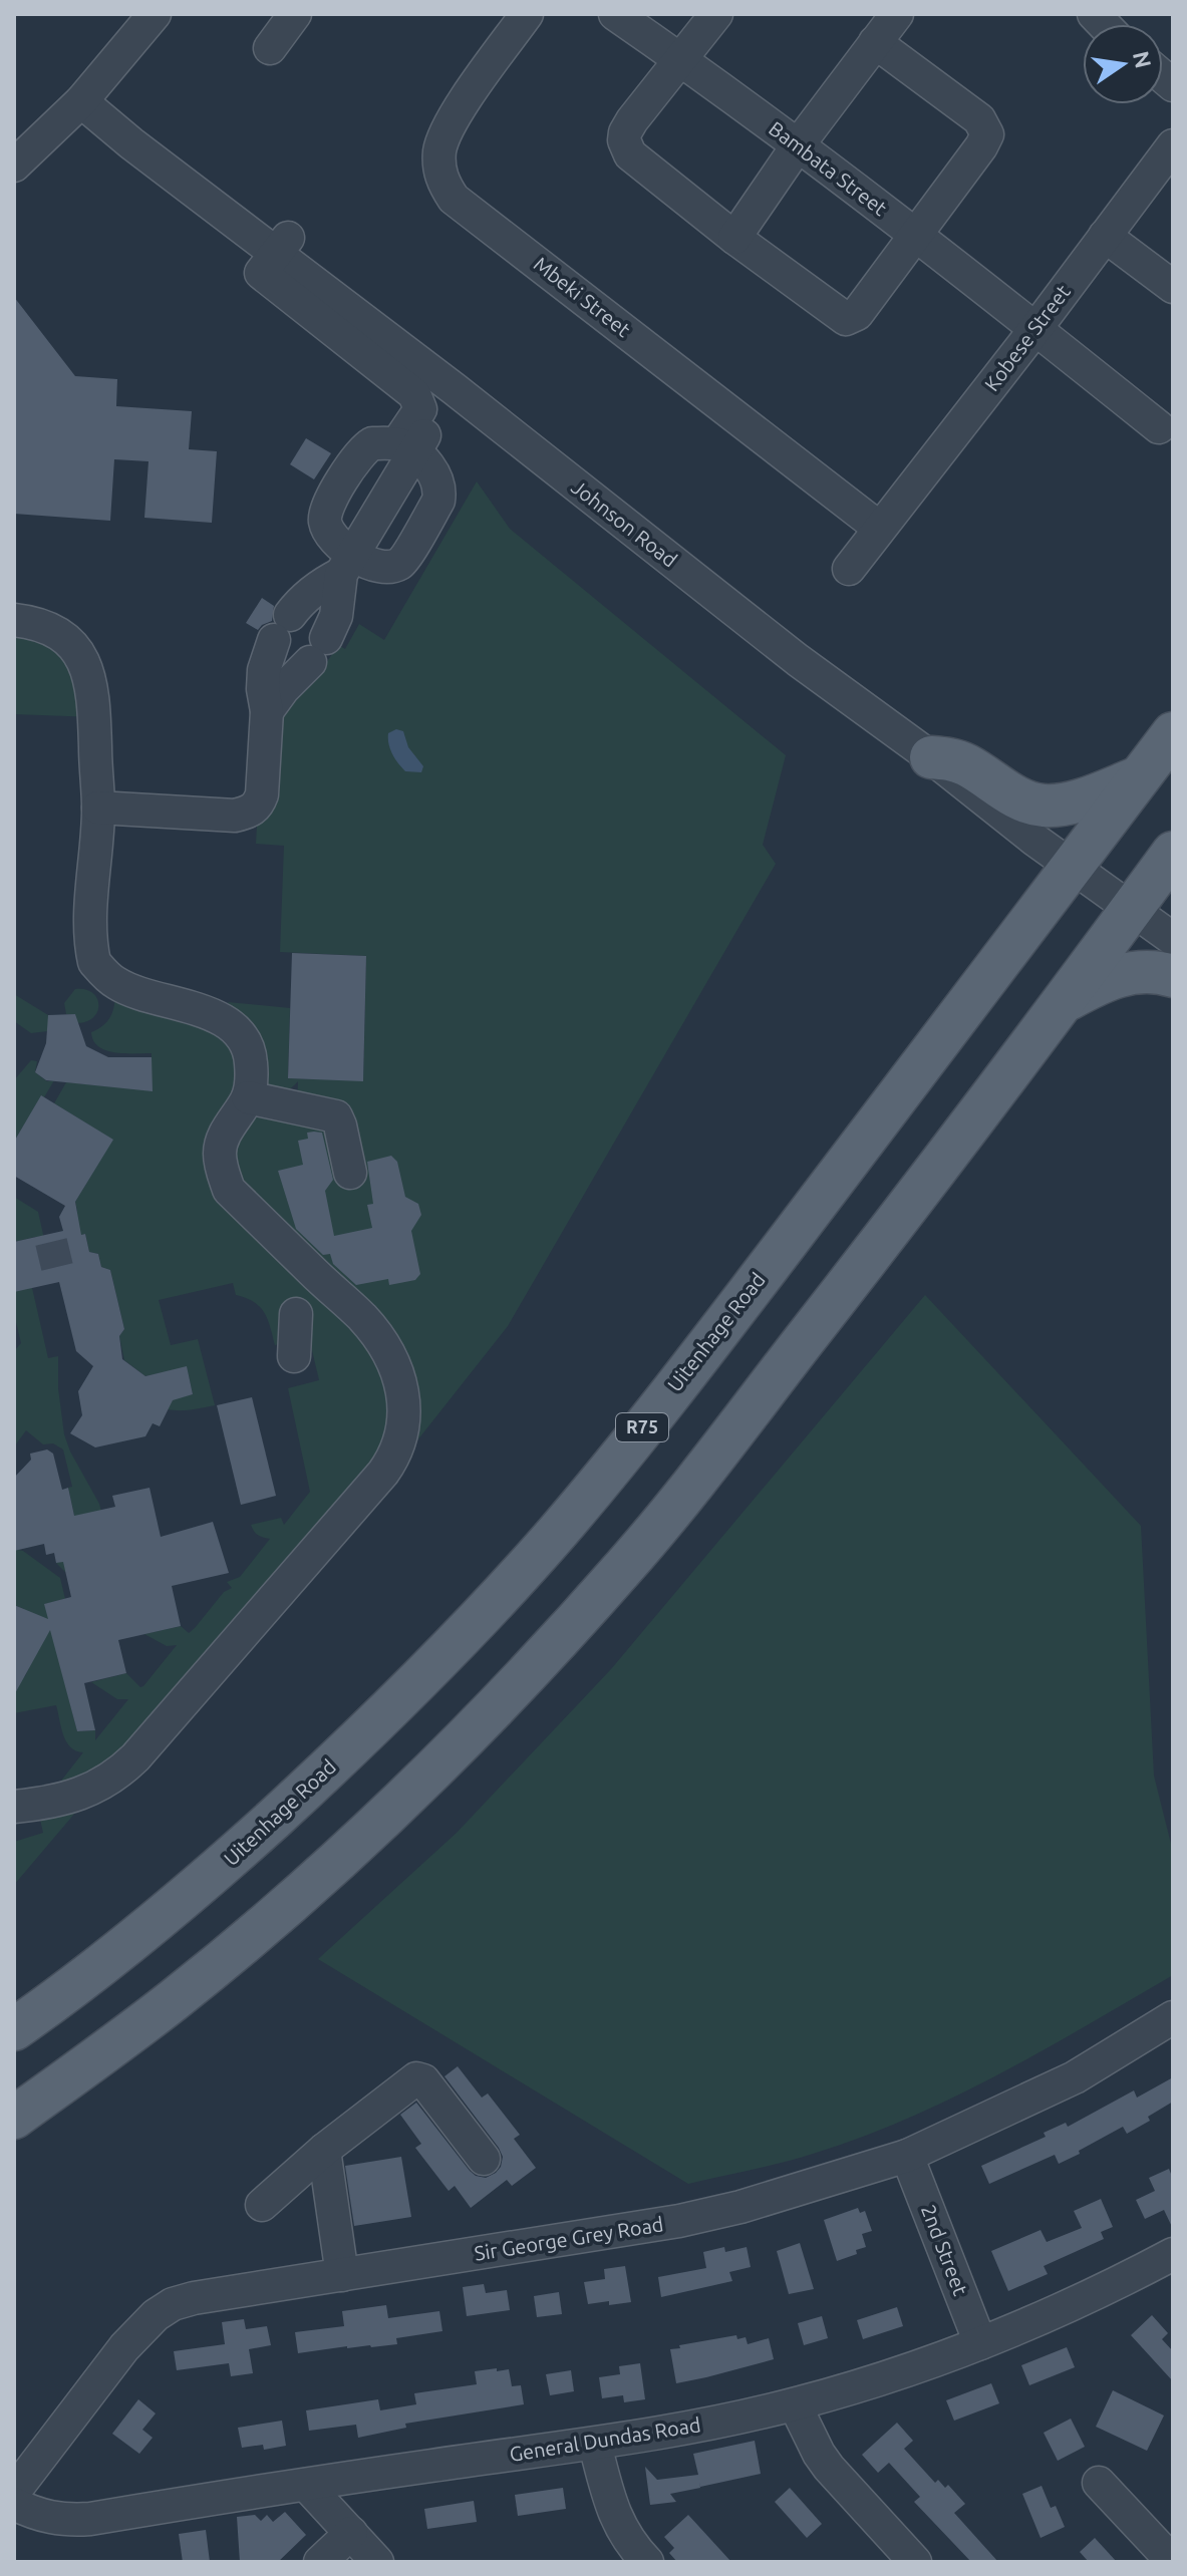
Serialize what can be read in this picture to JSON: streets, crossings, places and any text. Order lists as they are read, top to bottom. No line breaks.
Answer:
{"streets":{"main road":["Uitenhage Road","R75"],"street":["Bambata Street","Mbeki Street","Kobese Street","Johnson Road","Sir George Grey Road","2nd Street","General Dundas Road"]},"crossings":[["Bambata Street","Kobese Street"],["Mbeki Street","Kobese Street"],["Johnson Road","Uitenhage Road"],["Sir George Grey Road","2nd Street"],["2nd Street","General Dundas Road"]],"north":"right"}
